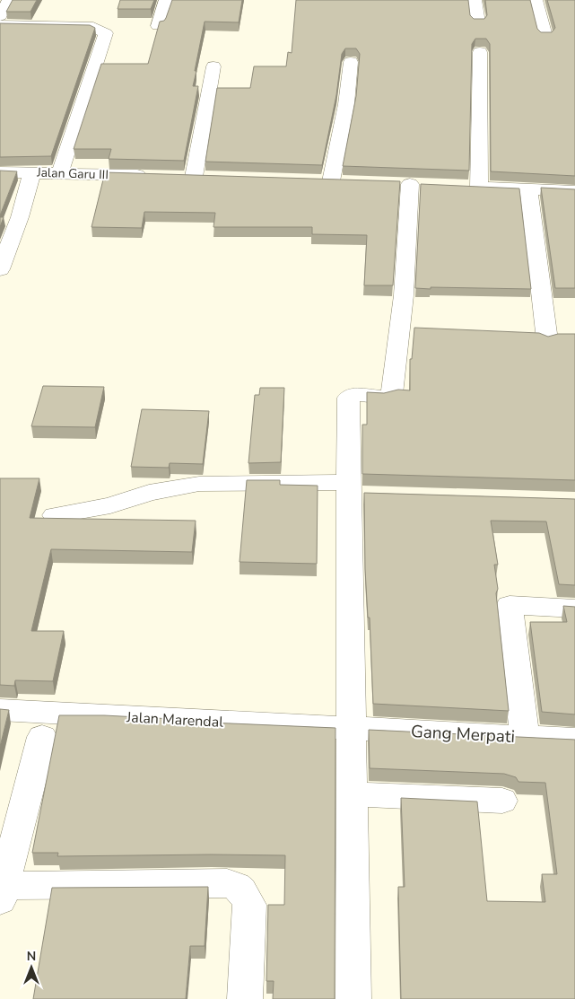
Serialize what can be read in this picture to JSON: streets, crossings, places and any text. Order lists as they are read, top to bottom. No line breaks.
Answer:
{"streets":{"street":["Jalan Garu III","Jalan Marendal","Gang Merpati"]},"crossings":[["Jalan Marendal","Gang Merpati"]],"north":"top"}
